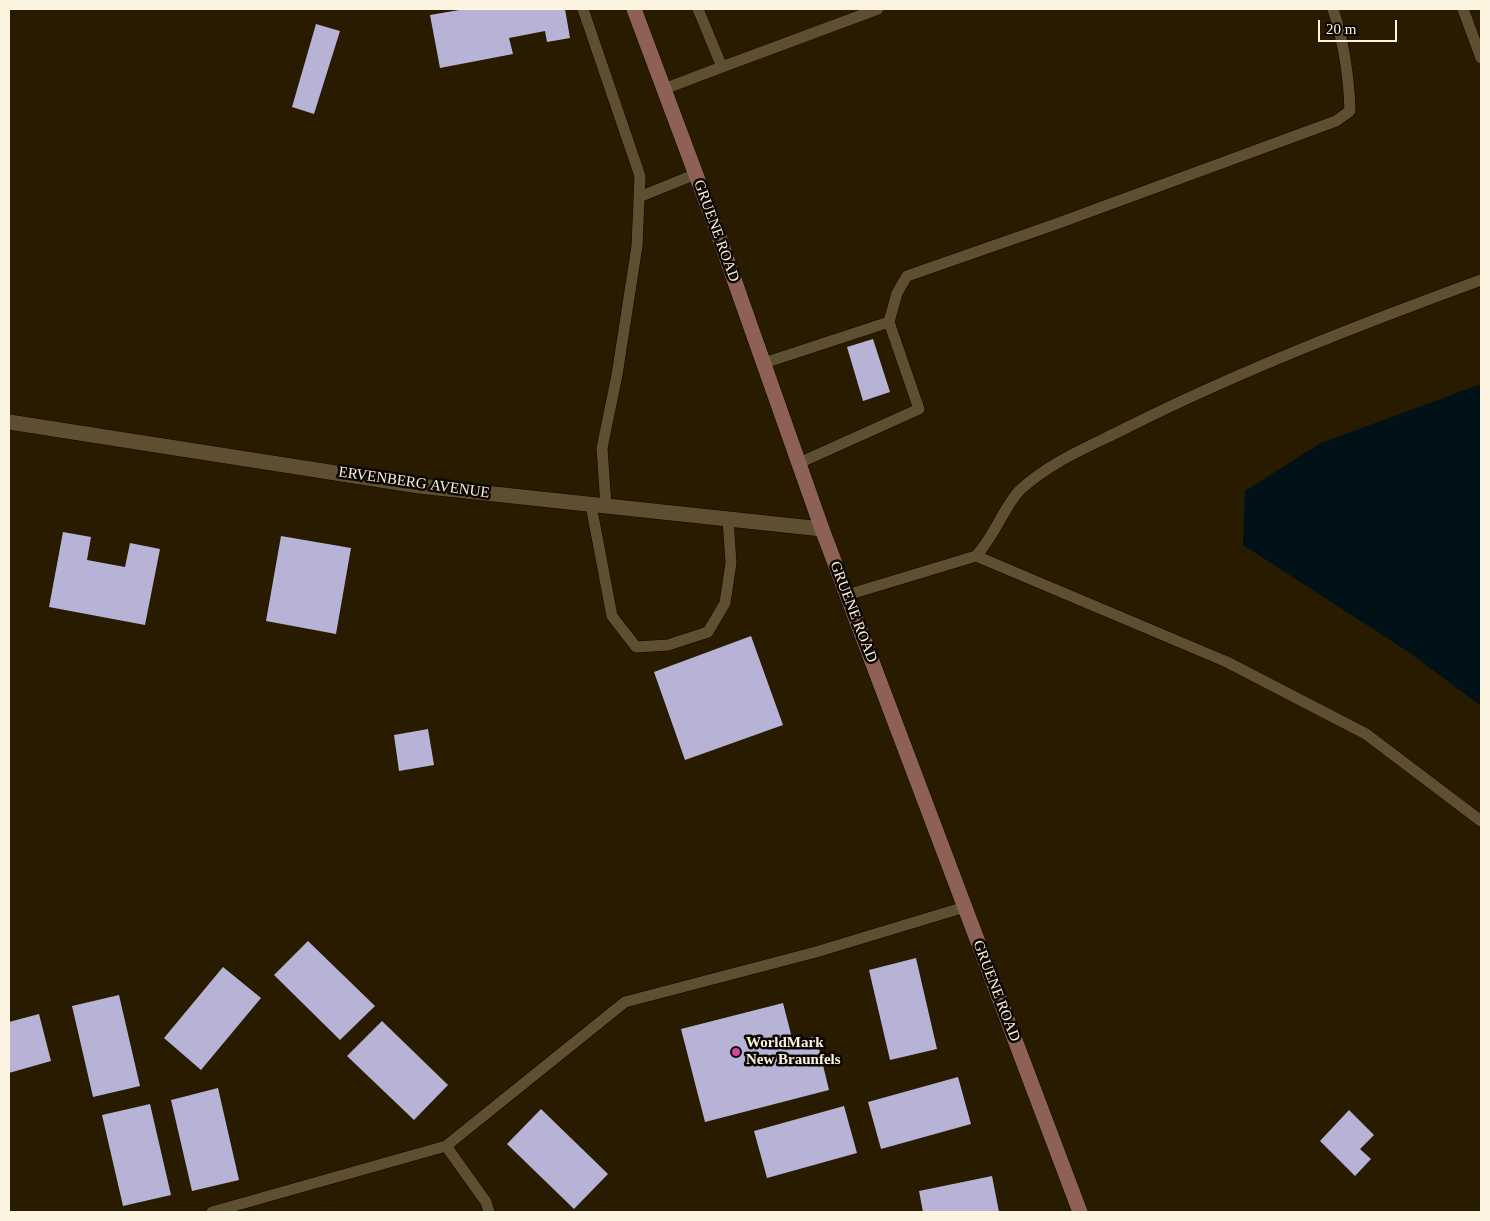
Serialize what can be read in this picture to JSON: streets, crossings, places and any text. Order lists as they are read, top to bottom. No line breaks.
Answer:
{"streets":{"street":["GRUENE ROAD","ERVENBERG AVENUE"]},"crossings":[["GRUENE ROAD","ERVENBERG AVENUE"]],"places":["WorldMark New Braunfels"],"scale_bar":"20 m"}
